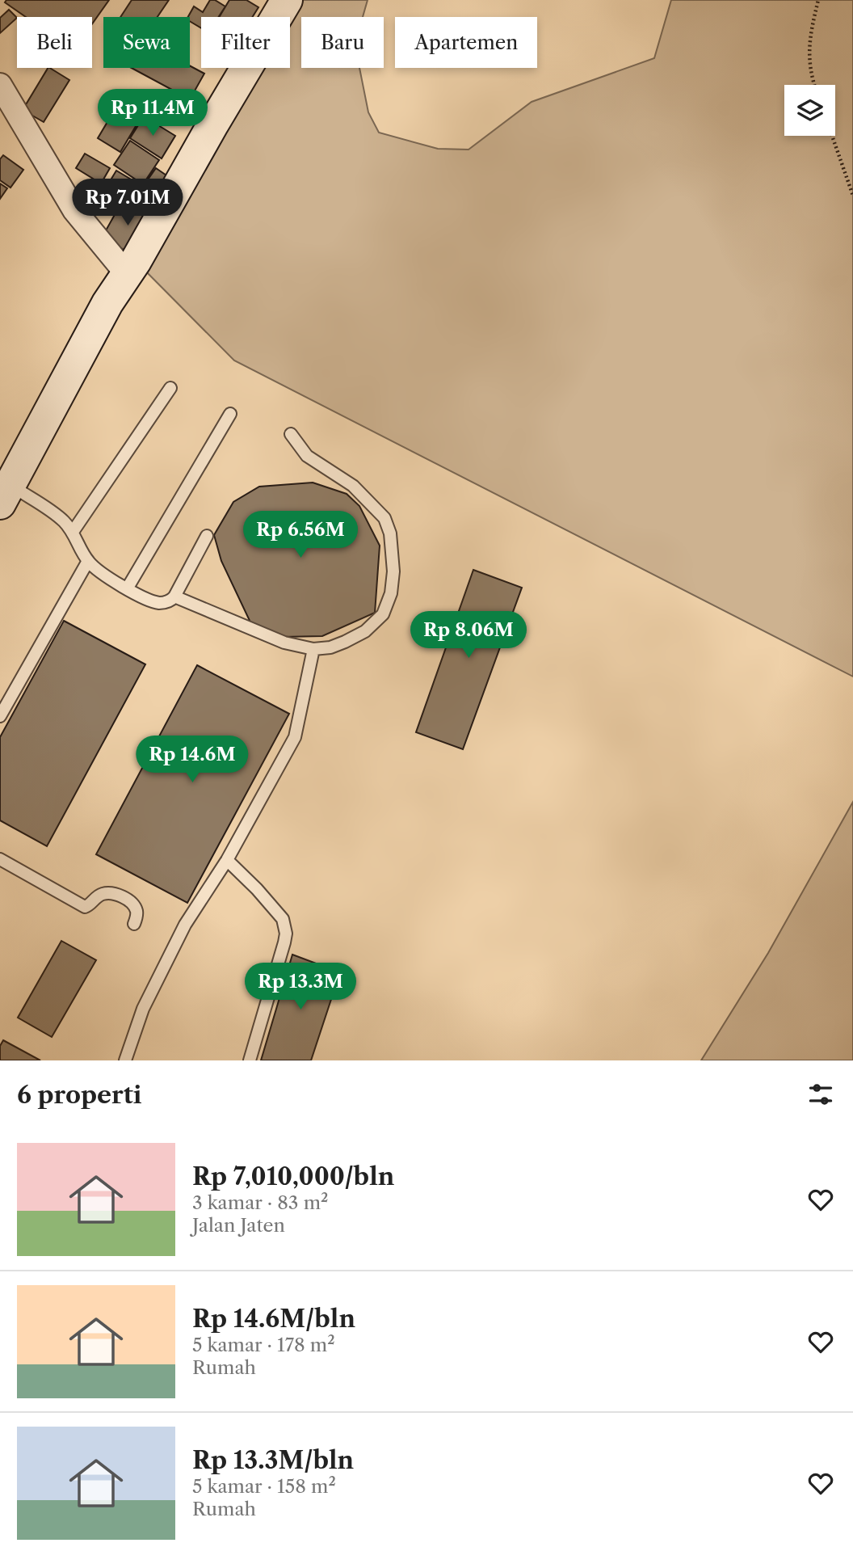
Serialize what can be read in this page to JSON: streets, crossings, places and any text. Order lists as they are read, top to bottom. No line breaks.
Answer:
{"page":{"chip":["Beli","Sewa","Filter","Baru","Apartemen"],"price":["Rp 11.4M","Rp 7.01M","Rp 6.56M","Rp 8.06M","Rp 14.6M","Rp 13.3M"],"heading":"6 properti","list":[{"name":"Rp 7,010,000/bln","note":"3 kamar · 83 m² · Jalan Jaten"},{"name":"Rp 14.6M/bln","note":"5 kamar · 178 m² · Rumah"},{"name":"Rp 13.3M/bln","note":"5 kamar · 158 m² · Rumah"}]}}
